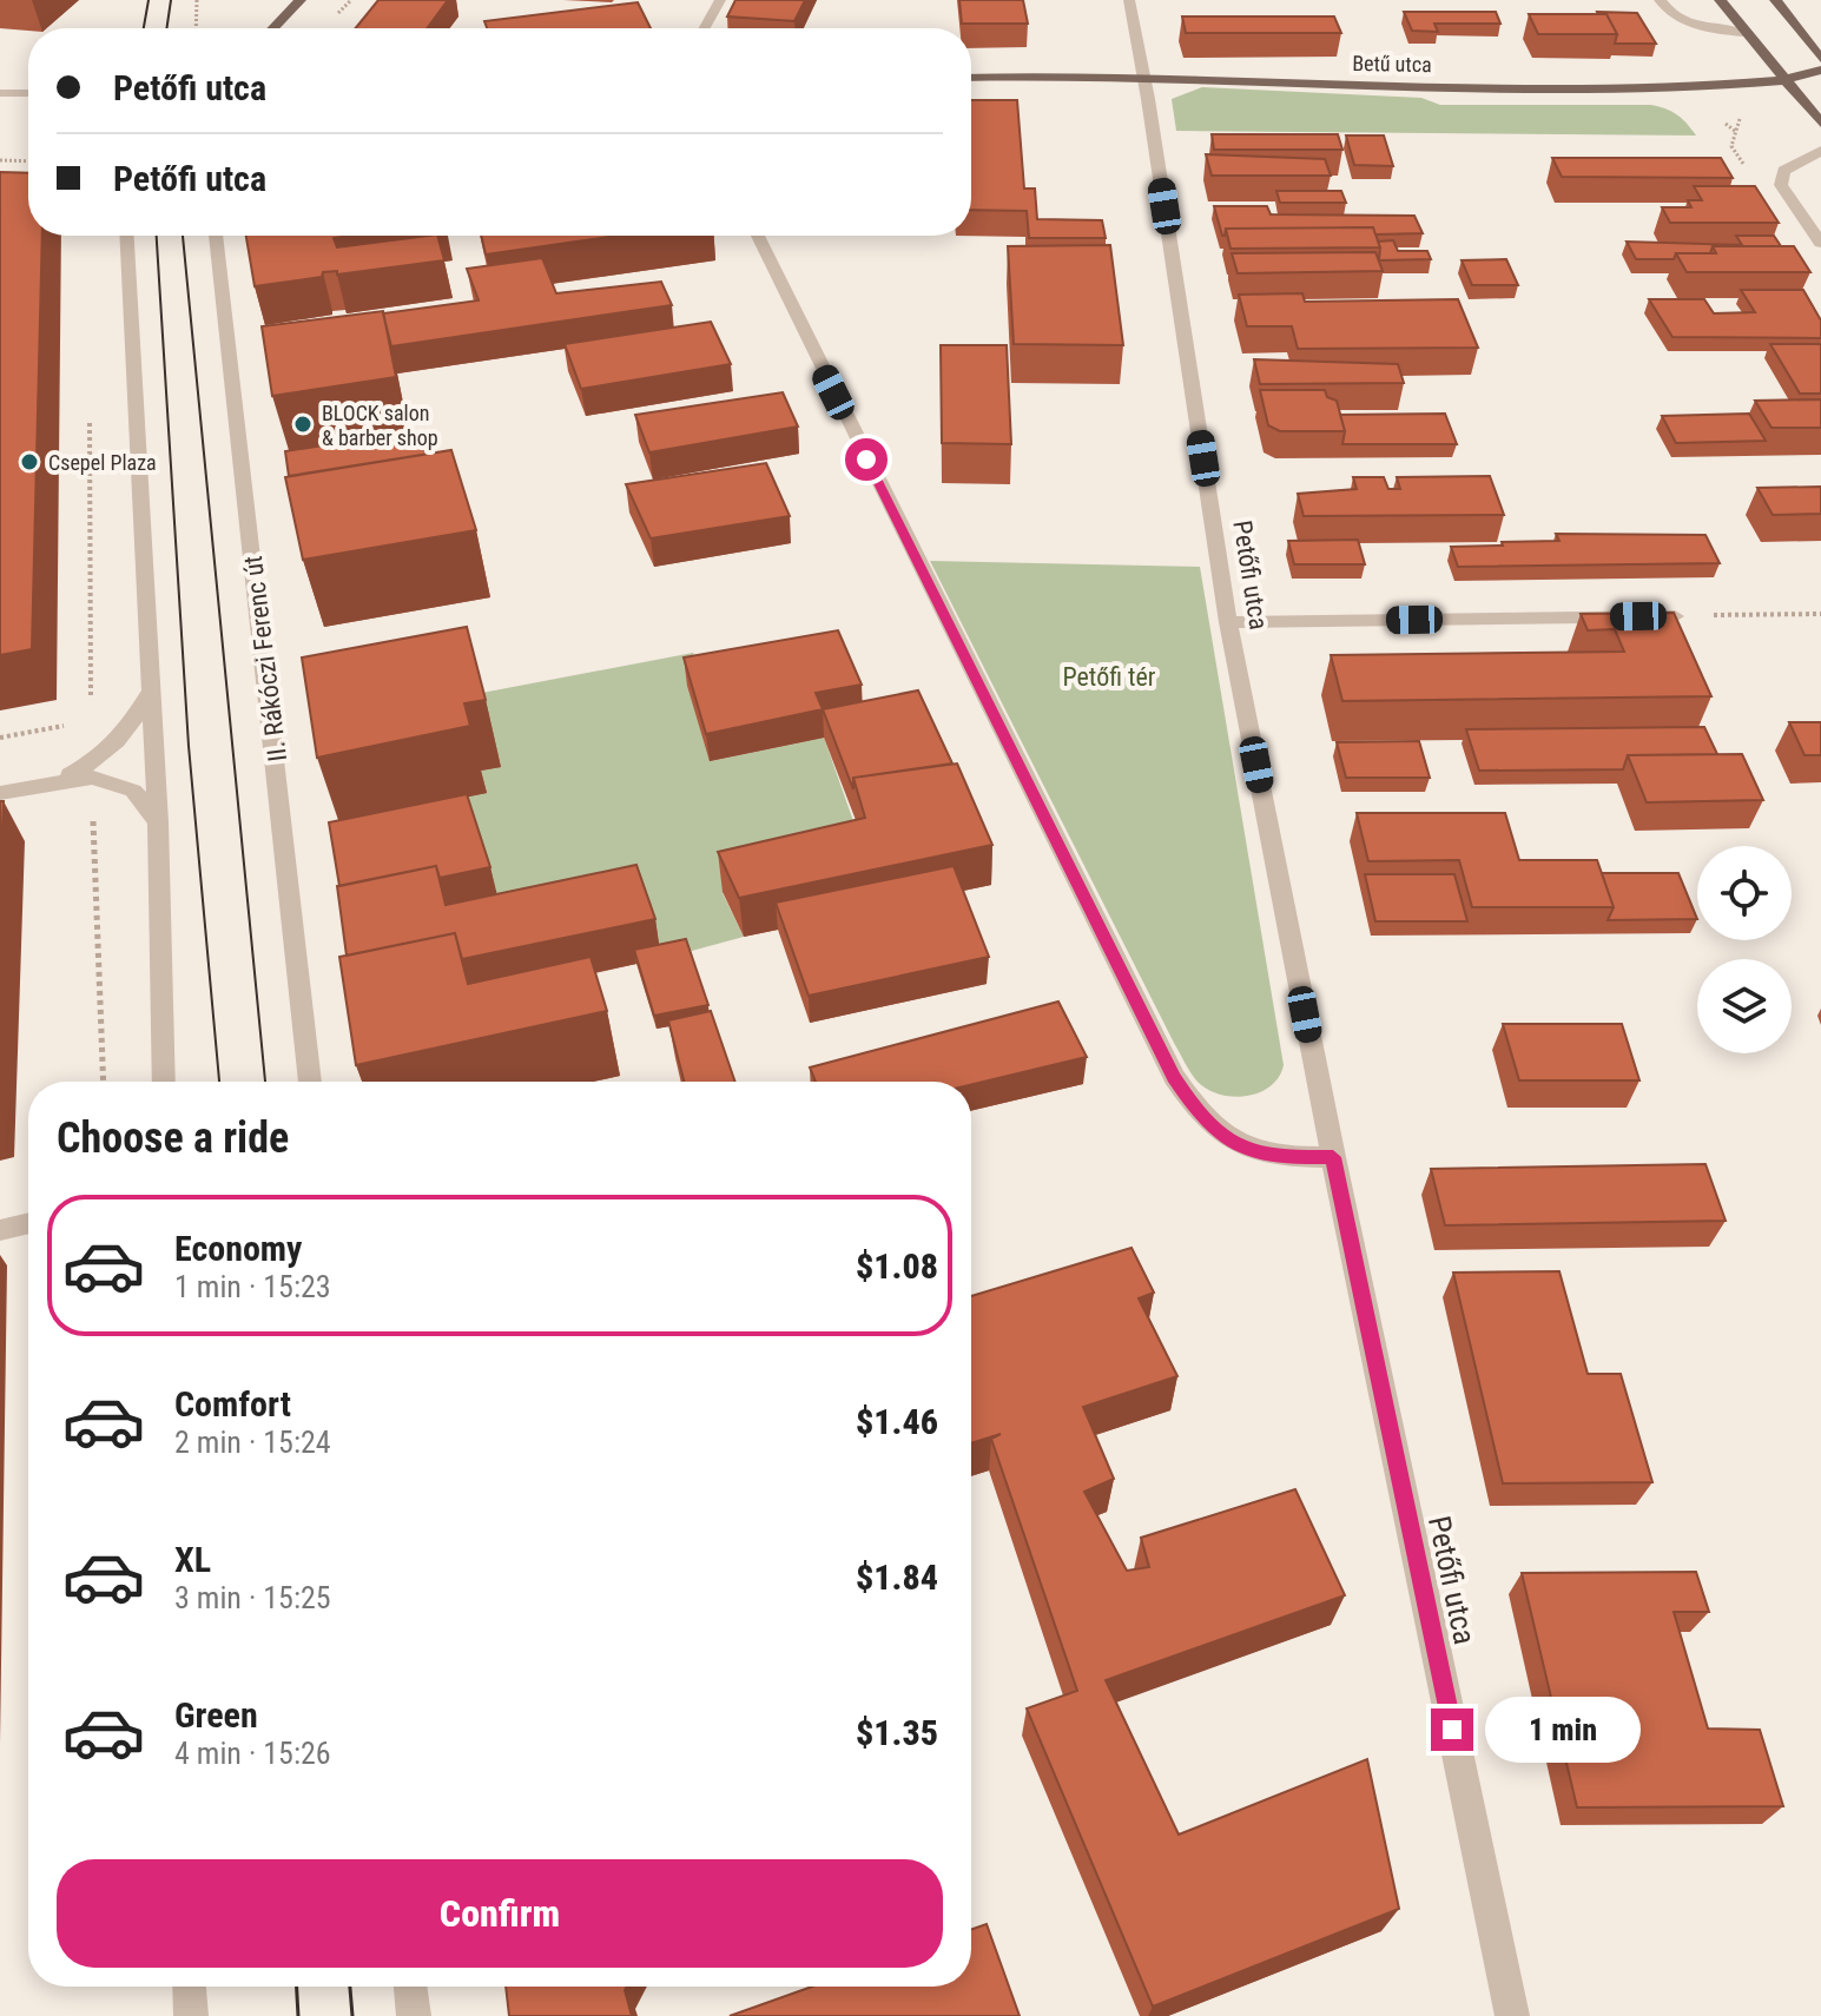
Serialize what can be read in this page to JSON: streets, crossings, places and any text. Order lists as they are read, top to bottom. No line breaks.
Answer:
{"streets":{"main road":["Betű utca"],"street":["Petőfi utca","II. Rákóczi Ferenc út"]},"crossings":[["Betű utca","Petőfi utca"]],"parks":["Petőfi tér"],"places":["BLOCK salon & barber shop","Csepel Plaza"],"page":{"banner":["Petőfi utca","Petőfi utca"],"heading":"Choose a ride","list":[{"name":"Economy","note":"1 min · 15:23","value":"$1.08"},{"name":"Comfort","note":"2 min · 15:24","value":"$1.46"},{"name":"XL","note":"3 min · 15:25","value":"$1.84"},{"name":"Green","note":"4 min · 15:26","value":"$1.35"}],"bubble":"1 min","buttons":"Confirm"}}
